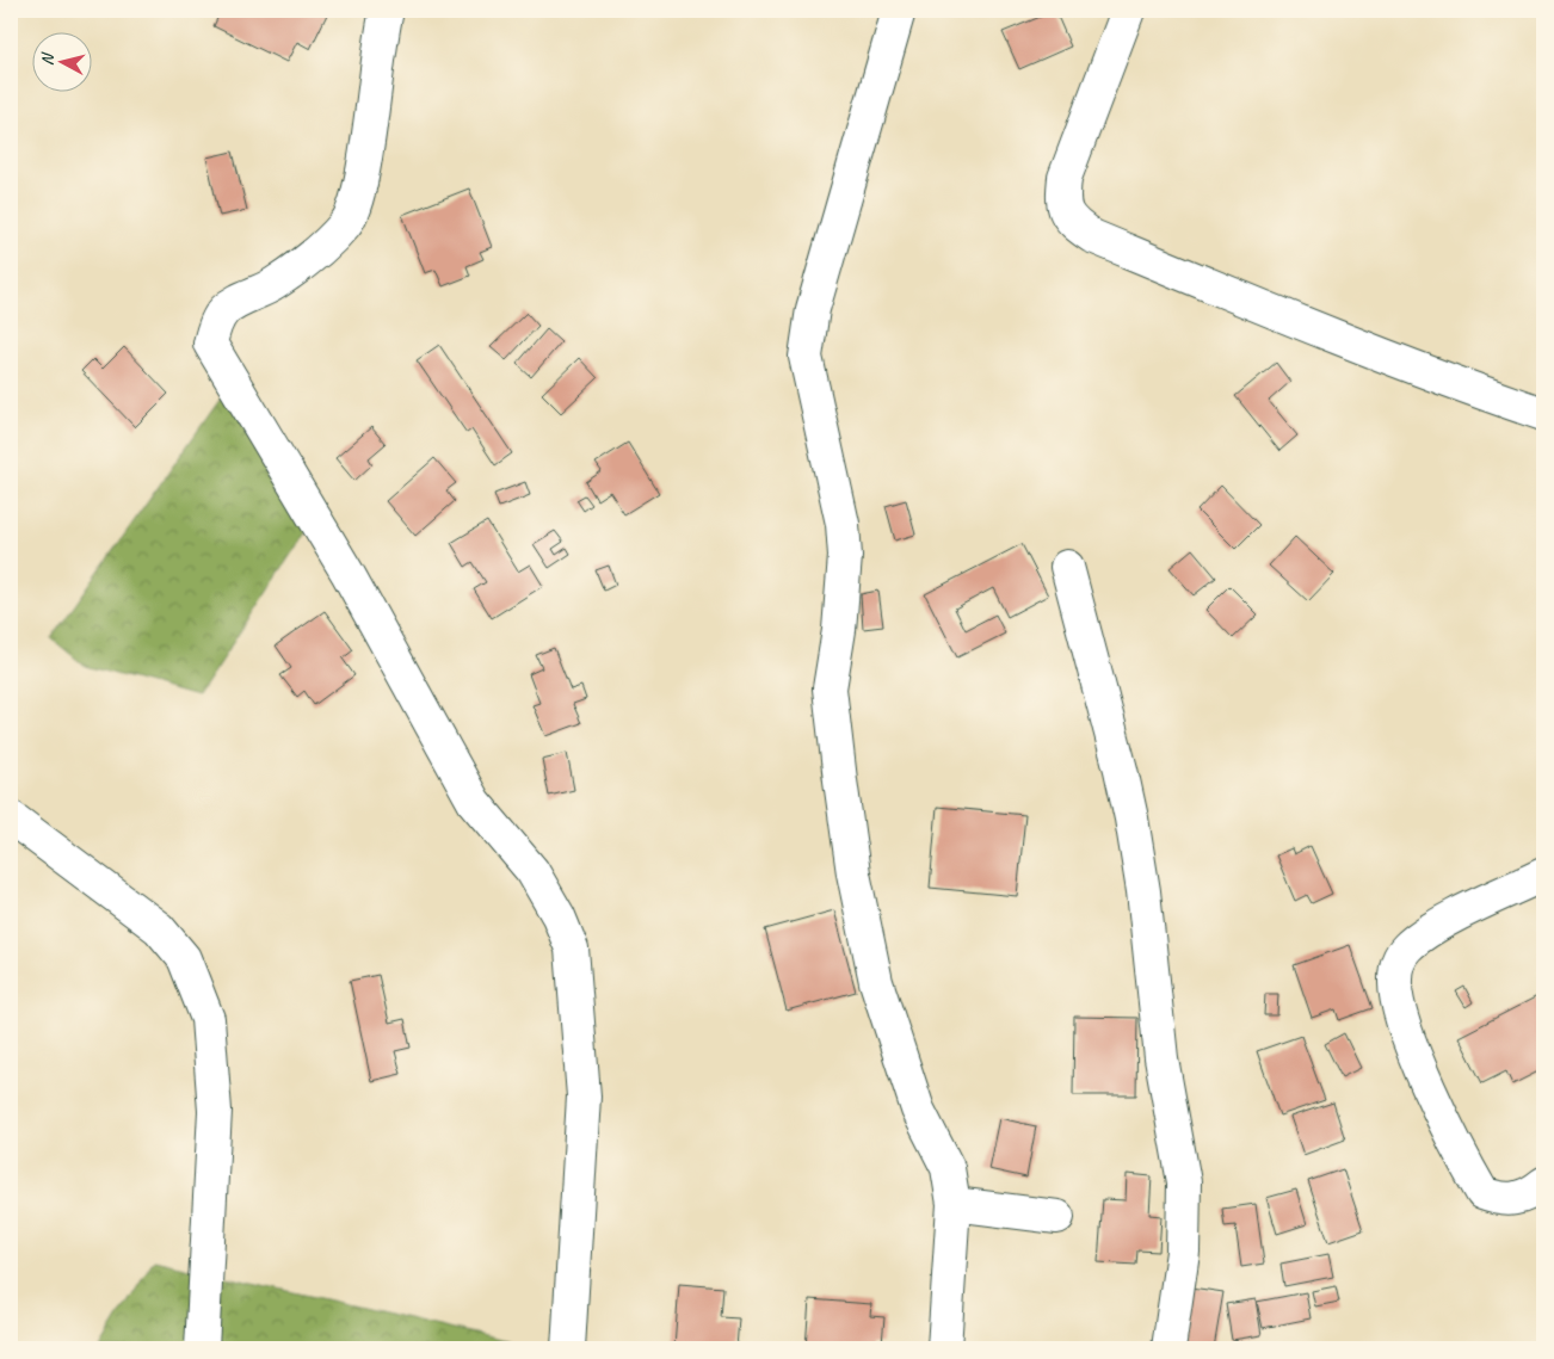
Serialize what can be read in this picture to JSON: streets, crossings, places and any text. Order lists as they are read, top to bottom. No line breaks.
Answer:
{"north":"left"}
